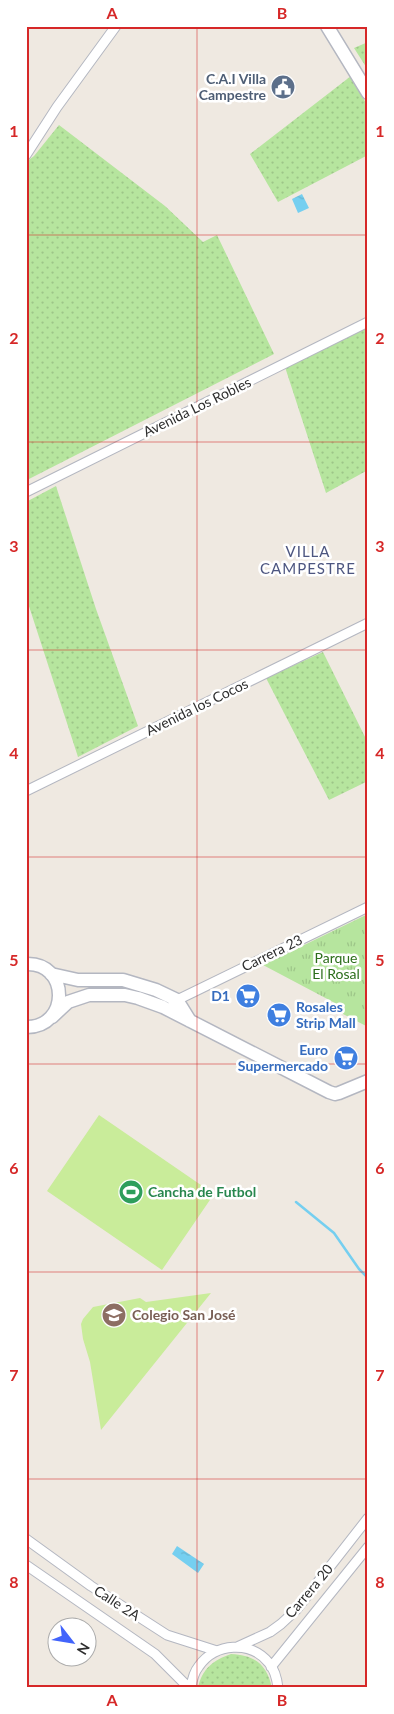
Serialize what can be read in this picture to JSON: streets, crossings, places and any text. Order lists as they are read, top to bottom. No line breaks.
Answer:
{"streets":{"street":["Avenida Los Robles","Avenida los Cocos","Carrera 23","Carrera 20","Calle 2A"]},"crossings":[["Carrera 20","Calle 2A"]],"districts":["VILLA CAMPESTRE"],"parks":["Parque El Rosal"],"places":{"public building":["C.A.I Villa Campestre"],"supermarket":["D1","Rosales Strip Mall","Euro Supermercado"],"sports":["Cancha de Futbol"],"school or university":["Colegio San José"]},"north":"bottom right","grid":{"columns":["A","B"],"rows":["1","2","3","4","5","6","7","8"]}}
